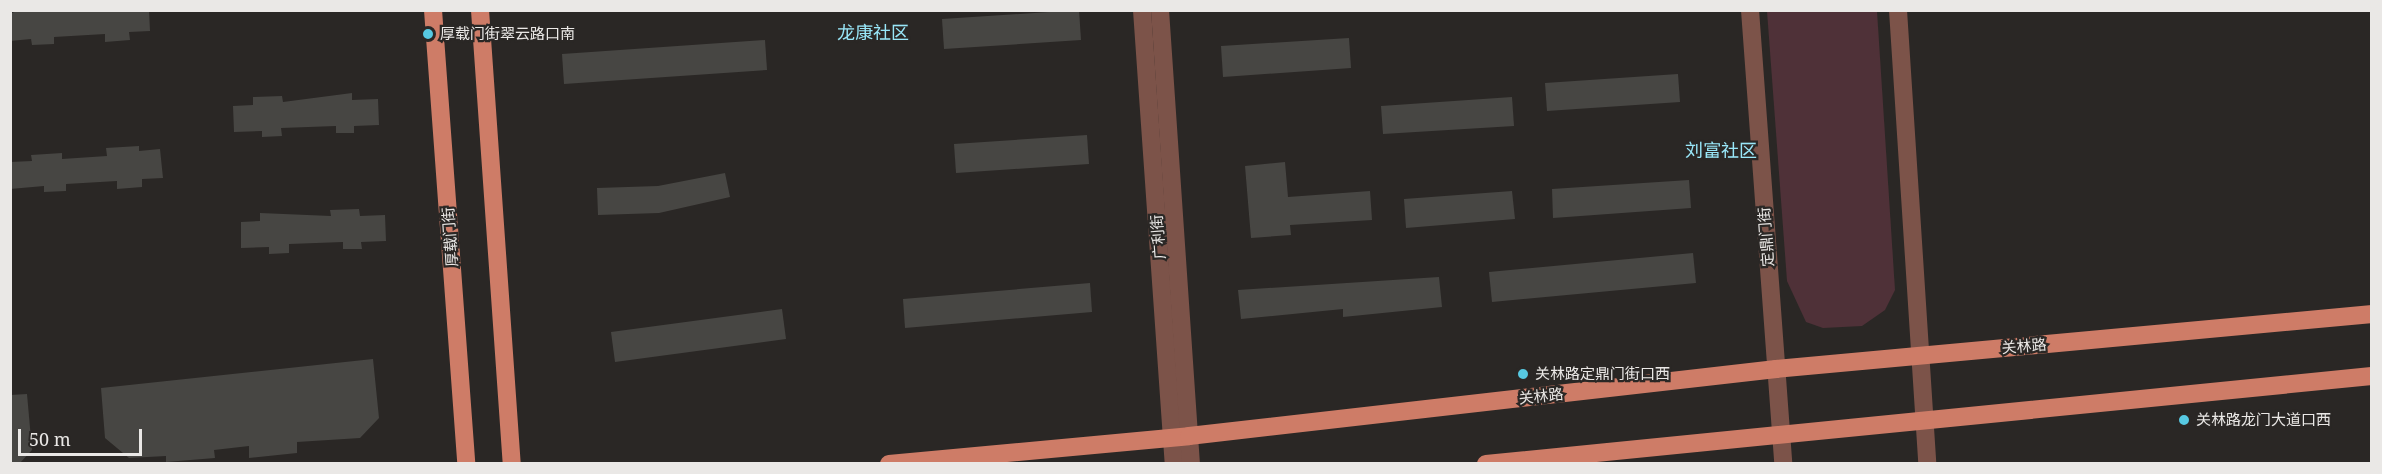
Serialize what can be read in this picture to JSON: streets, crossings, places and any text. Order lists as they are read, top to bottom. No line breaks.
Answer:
{"streets":{"main road":["厚载门街","关林路"],"street":["广利街","定鼎门街"]},"crossings":[["广利街","关林路"],["定鼎门街","关林路"]],"districts":["龙康社区","刘富社区"],"places":["厚载门街翠云路口南","关林路定鼎门街口西","关林路龙门大道口西"],"scale_bar":"50 m"}
